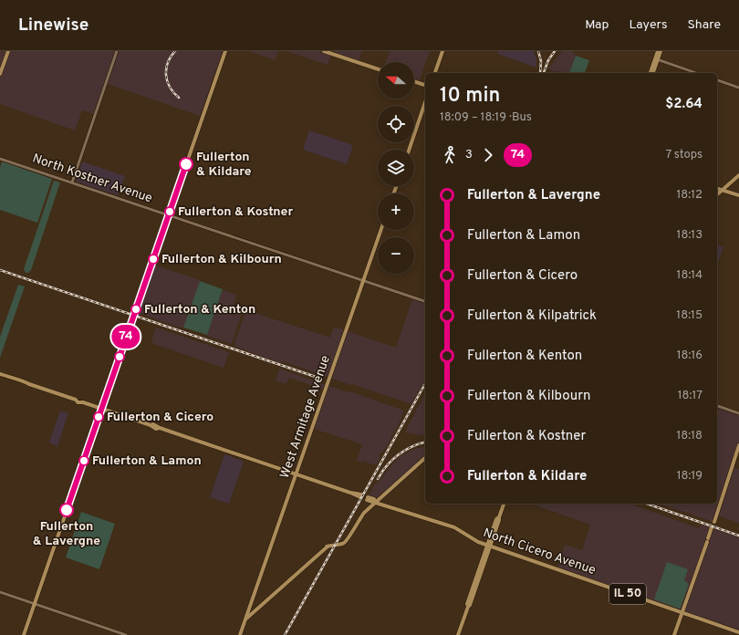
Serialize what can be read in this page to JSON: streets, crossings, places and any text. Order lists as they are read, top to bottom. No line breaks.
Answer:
{"streets":{"main road":["West Armitage Avenue","North Cicero Avenue","IL 50"],"street":["North Kostner Avenue"]},"crossings":[["North Kostner Avenue","West Armitage Avenue"]],"places":["Fullerton & Kildare","Fullerton & Kostner","Fullerton & Kilbourn","Fullerton & Kenton","Fullerton & Cicero","Fullerton & Lamon","Fullerton & Lavergne"],"lines":["bus line 74"],"north":"left","page":{"header":"Linewise","nav":["Map","Layers","Share"],"on_map":"74","map_buttons":["+","−"],"heading":["10 min","18:09 – 18:19 · Bus","$2.64"],"legs":["3","74","7 stops"],"list":[{"name":"Fullerton & Lavergne","value":"18:12"},{"name":"Fullerton & Lamon","value":"18:13"},{"name":"Fullerton & Cicero","value":"18:14"},{"name":"Fullerton & Kilpatrick","value":"18:15"},{"name":"Fullerton & Kenton","value":"18:16"},{"name":"Fullerton & Kilbourn","value":"18:17"},{"name":"Fullerton & Kostner","value":"18:18"},{"name":"Fullerton & Kildare","value":"18:19"}]}}
